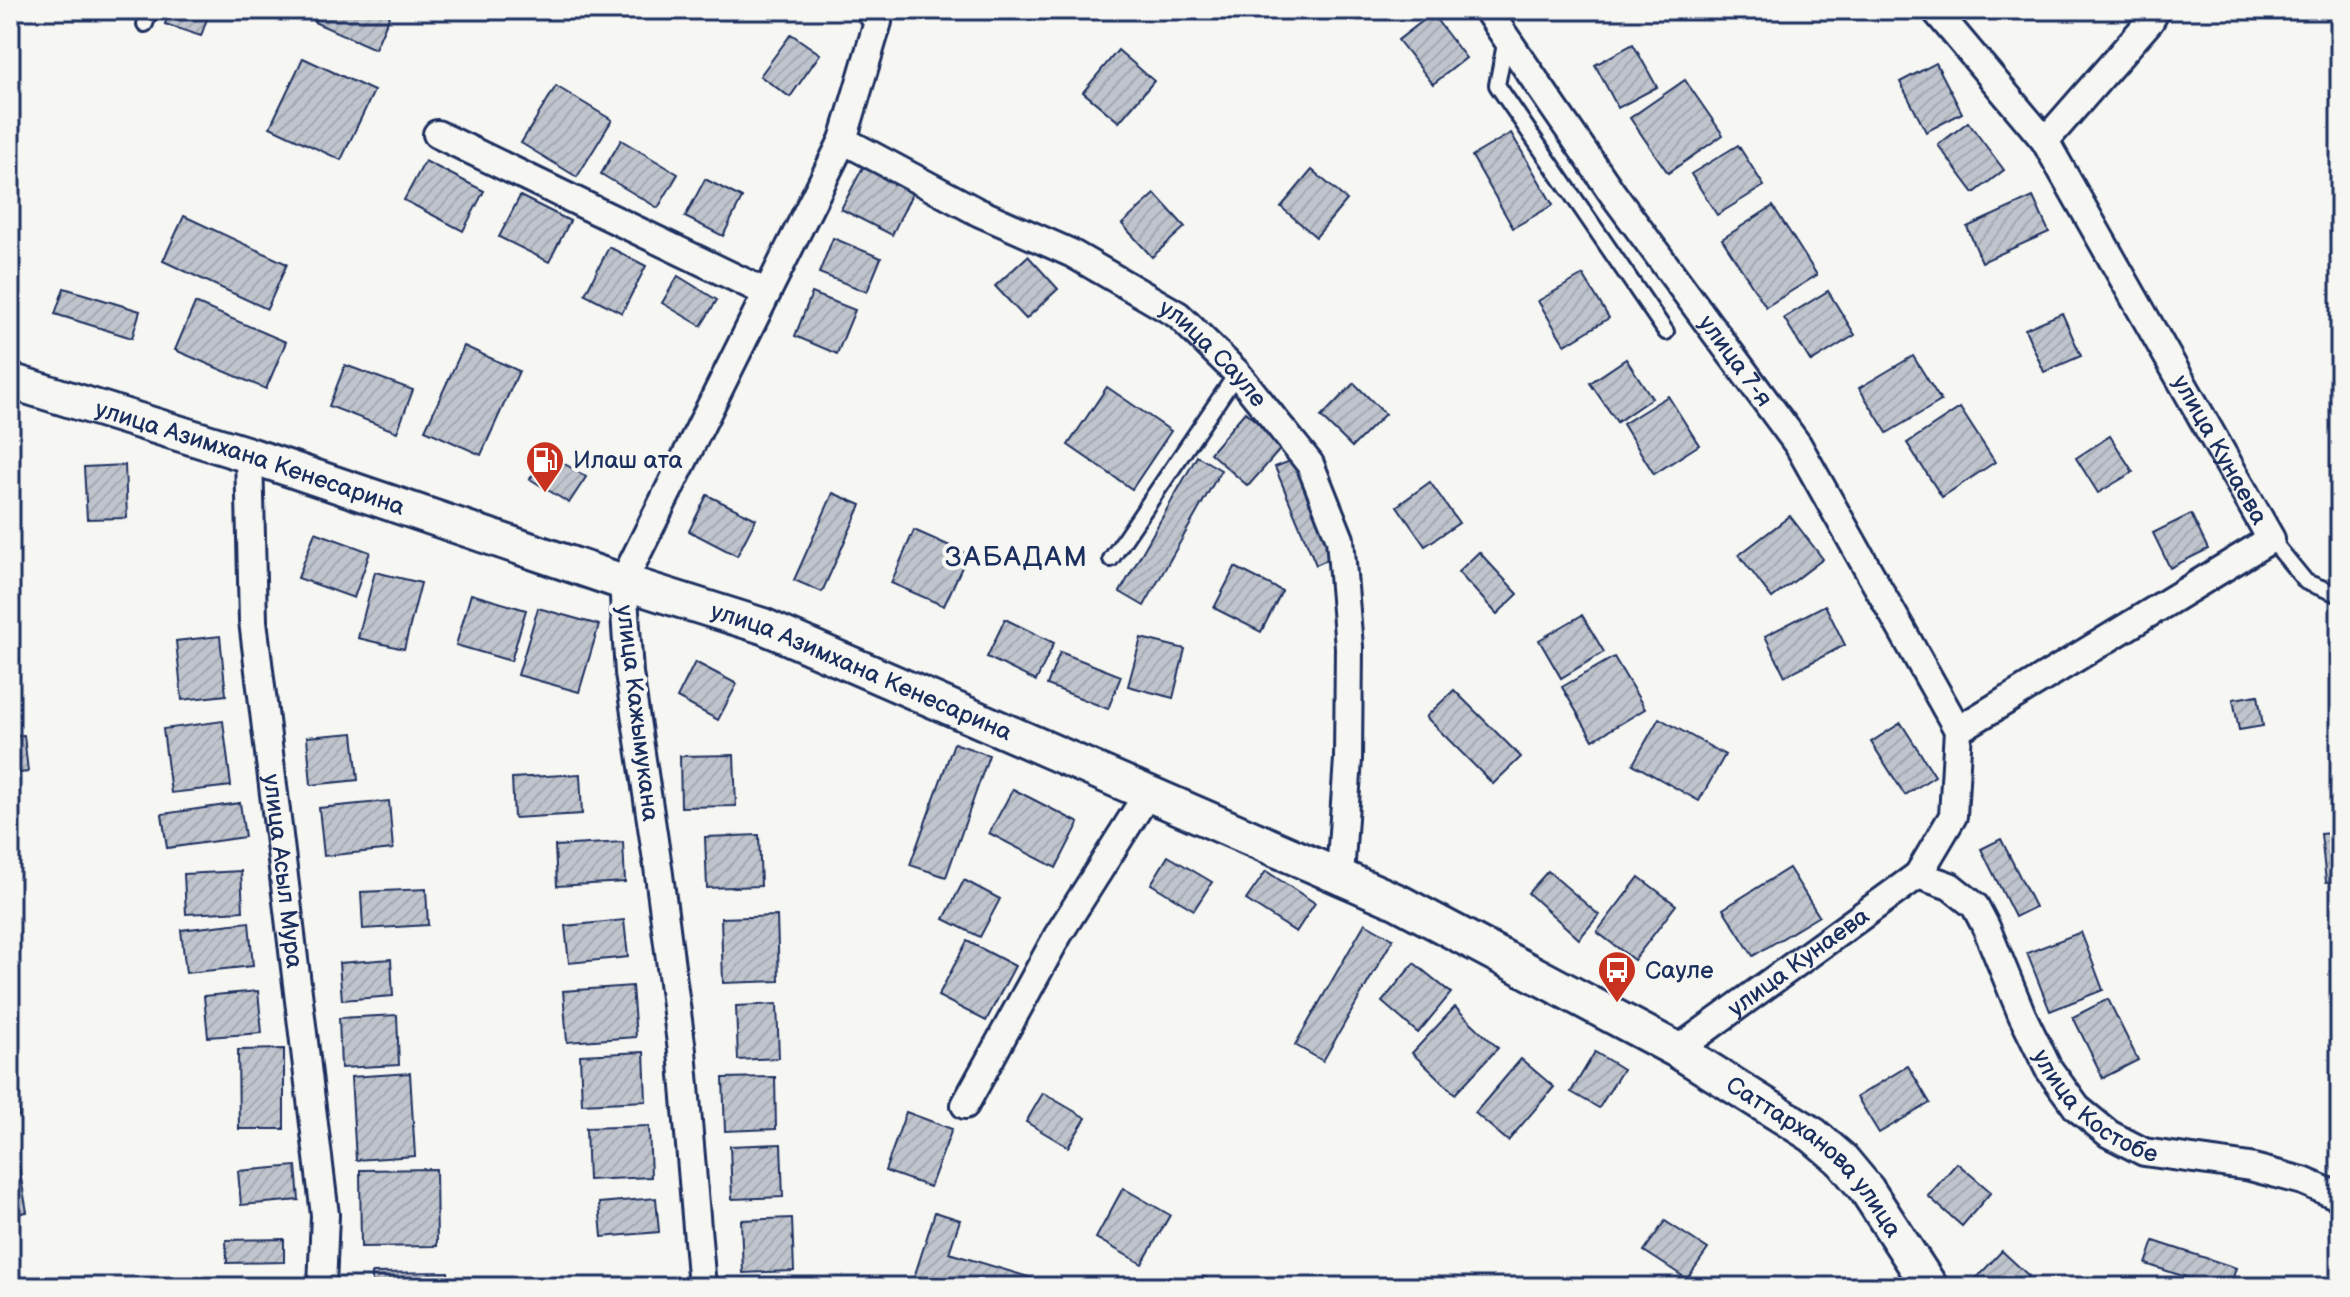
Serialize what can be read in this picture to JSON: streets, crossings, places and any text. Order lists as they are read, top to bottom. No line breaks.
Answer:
{"streets":{"street":["улица Сауле","улица 7-я","улица Кунаева","улица Азимхана Кенесарина","улица Кажымукана","улица Асыл Мура","улица Костобе","Саттарханова улица"]},"crossings":[["улица Сауле","улица Азимхана Кенесарина"],["улица Сауле","улица Кажымукана"],["улица 7-я","улица Кунаева"],["улица Кунаева","улица Азимхана Кенесарина"],["улица Кунаева","улица Костобе"],["улица Кунаева","Саттарханова улица"],["улица Азимхана Кенесарина","улица Кажымукана"],["улица Азимхана Кенесарина","улица Асыл Мура"],["улица Азимхана Кенесарина","Саттарханова улица"]],"districts":["ЗАБАДАМ"],"places":{"fuel station":["Илаш ата"],"bus stop":["Сауле"]}}
